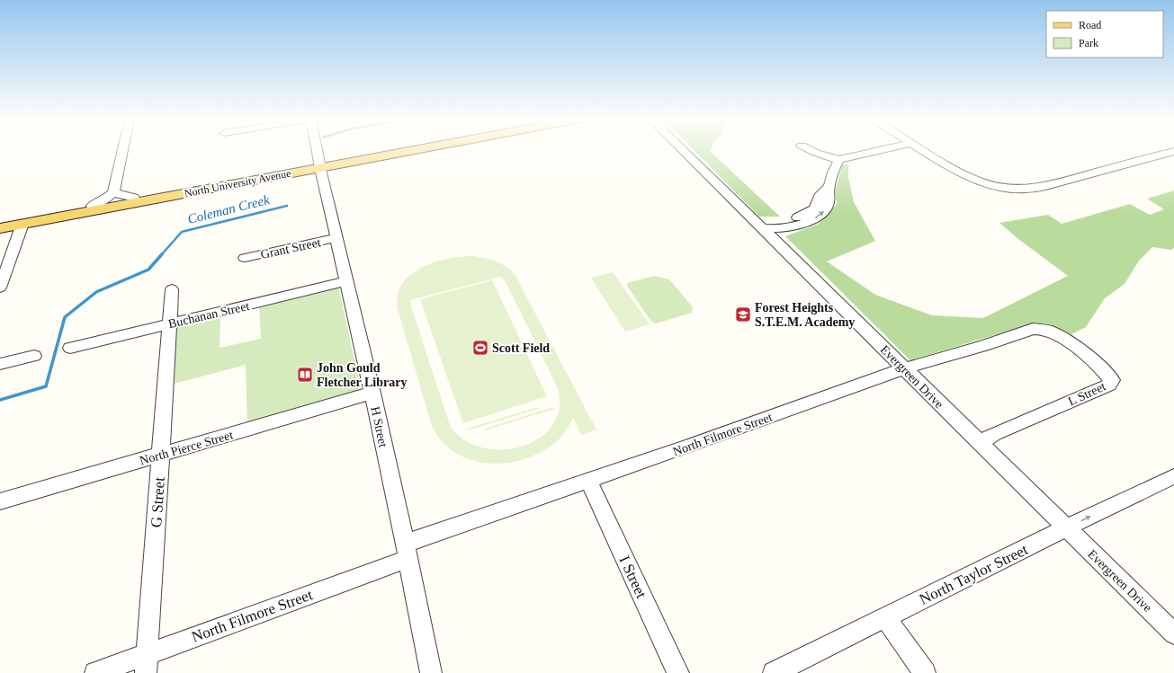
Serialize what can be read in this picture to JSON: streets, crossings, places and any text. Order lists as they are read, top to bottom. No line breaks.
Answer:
{"streets":{"main road":["North University Avenue"],"street":["Grant Street","Buchanan Street","Evergreen Drive","L Street","H Street","North Filmore Street","North Pierce Street","G Street","North Taylor Street","I Street"]},"crossings":[["North University Avenue","H Street"],["Grant Street","H Street"],["Buchanan Street","H Street"],["Buchanan Street","G Street"],["Evergreen Drive","L Street"],["Evergreen Drive","North Filmore Street"],["Evergreen Drive","North Taylor Street"],["L Street","North Filmore Street"],["H Street","North Filmore Street"],["H Street","North Pierce Street"],["North Filmore Street","G Street"],["North Filmore Street","I Street"],["North Pierce Street","G Street"]],"water":["Coleman Creek"],"places":{"school or university":["Forest Heights S.T.E.M. Academy"],"sports":["Scott Field"],"library":["John Gould Fletcher Library"]},"legend":["Road","Park"]}
